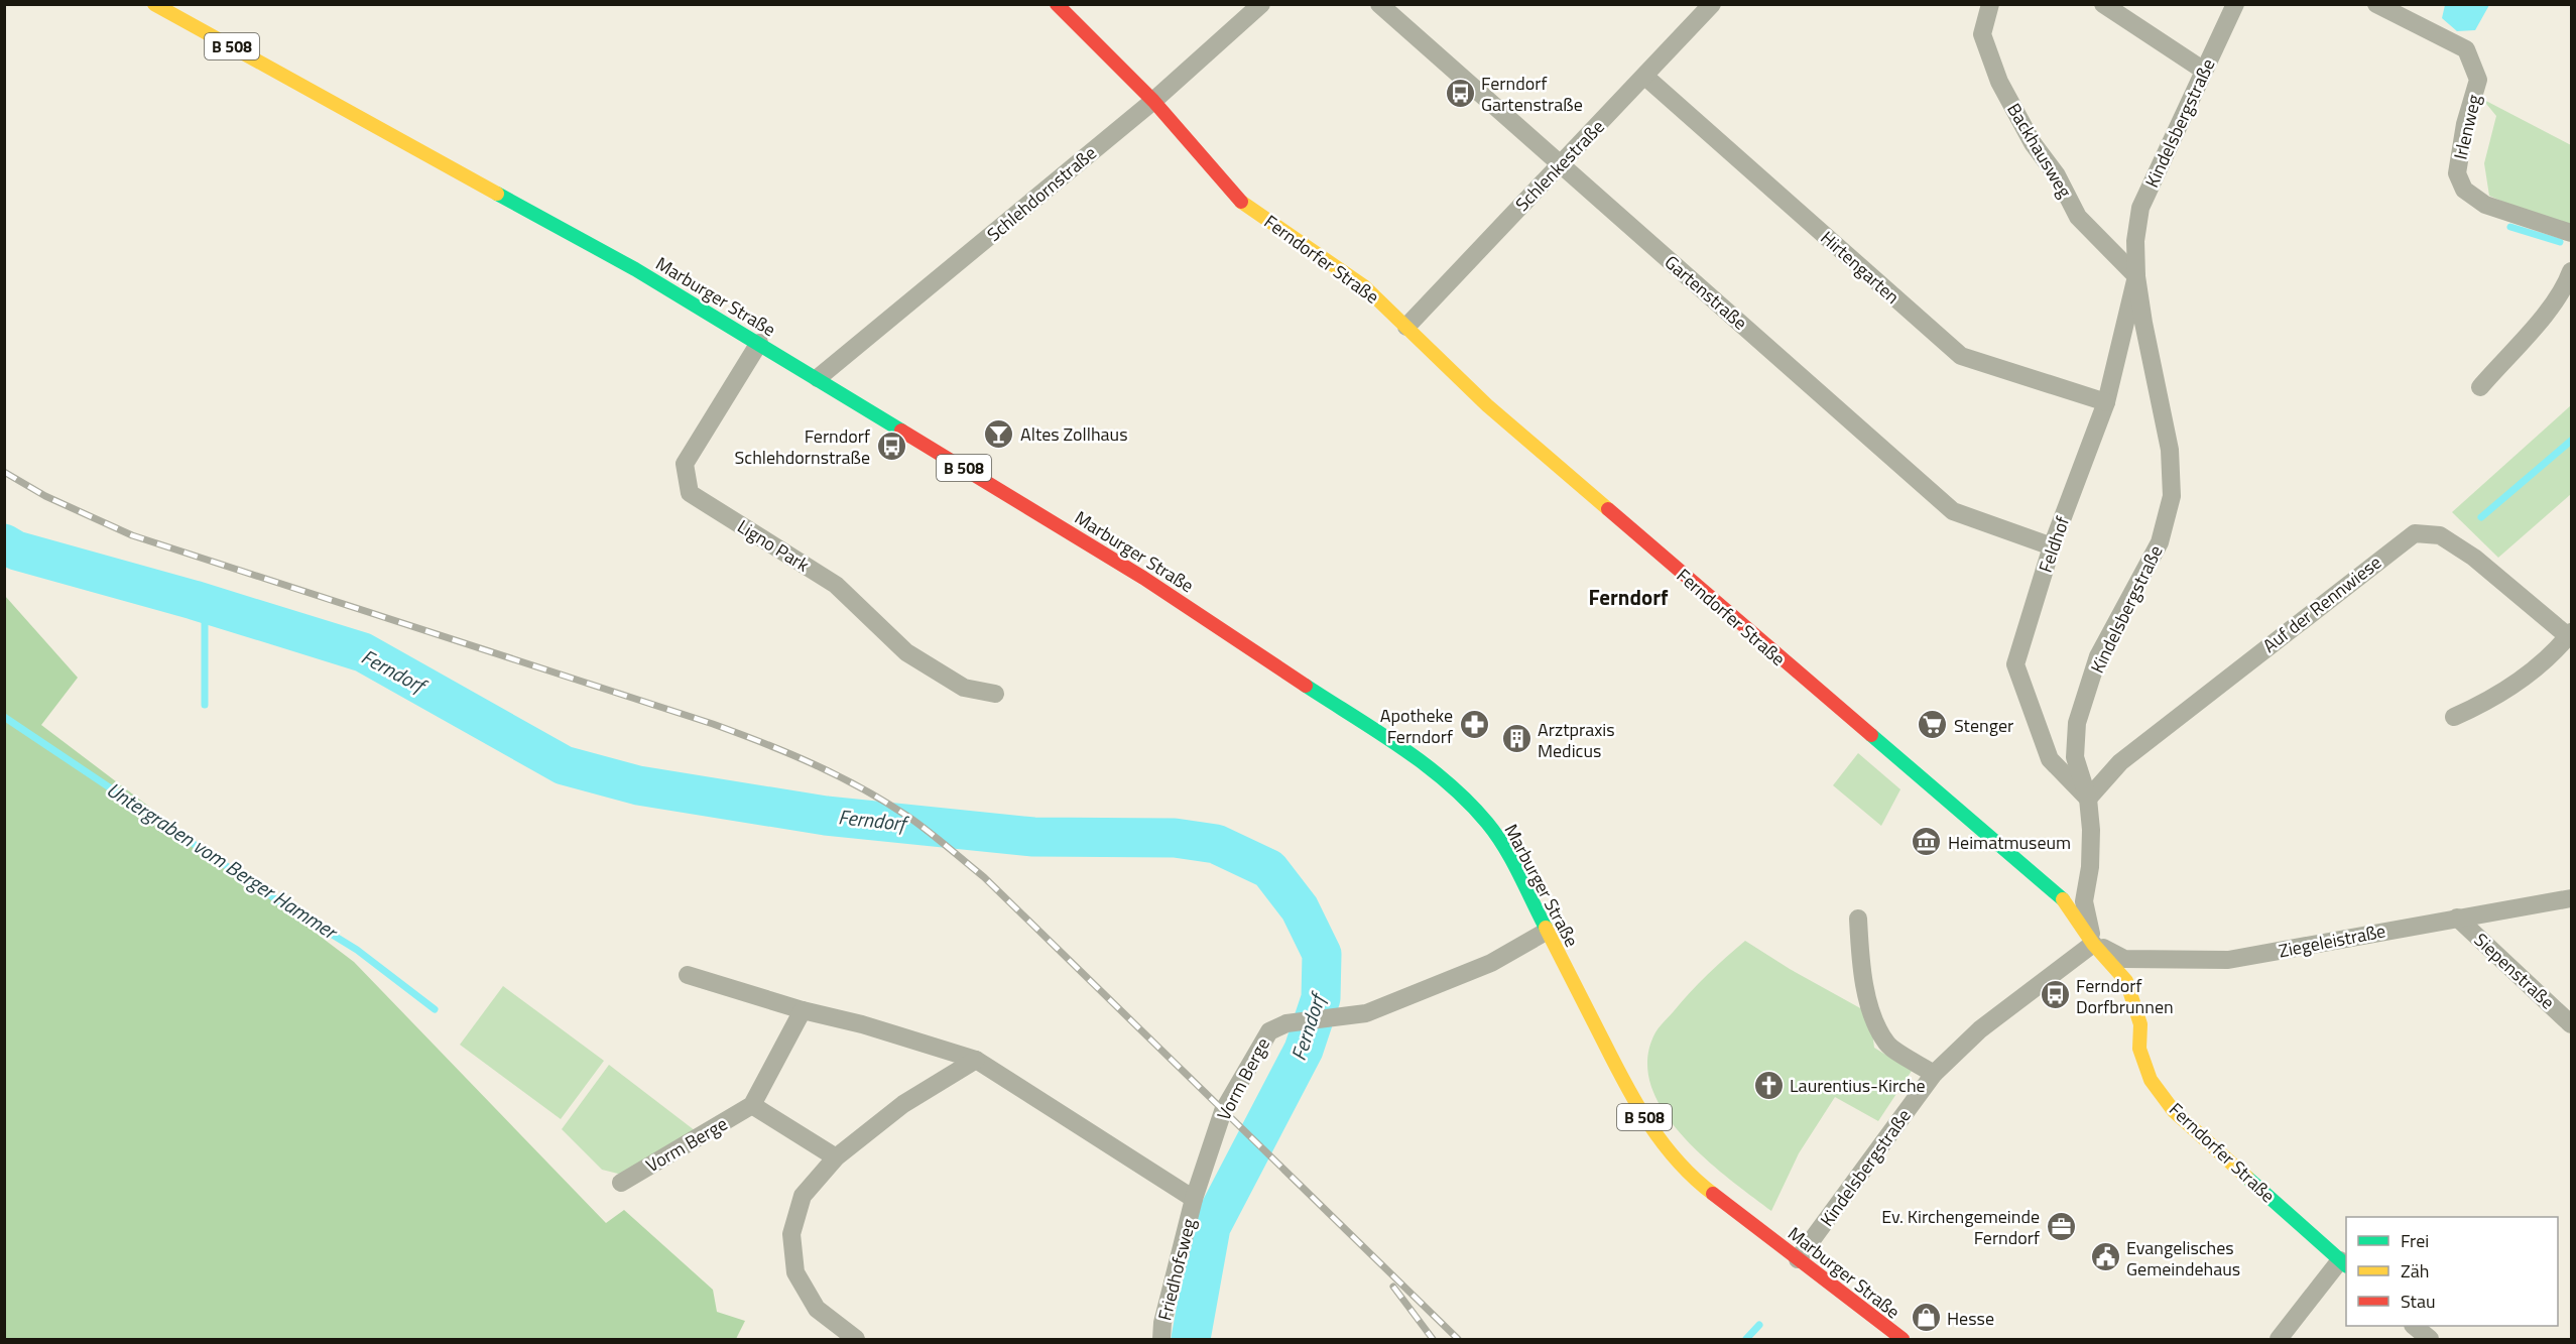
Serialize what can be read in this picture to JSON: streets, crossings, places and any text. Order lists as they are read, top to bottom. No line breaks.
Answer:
{"streets":{"main road":["B 508","Ferndorfer Straße","Marburger Straße"],"street":["Kindelsbergstraße","Irlenweg","Backhausweg","Schlenkestraße","Schlehdornstraße","Hirtengarten","Gartenstraße","Feldhof","Ligno Park","Auf der Rennwiese","Ziegeleistraße","Siepenstraße","Vorm Berge","Friedhofsweg"]},"crossings":[["Kindelsbergstraße","Backhausweg"],["Kindelsbergstraße","Ferndorfer Straße"],["Kindelsbergstraße","Marburger Straße"],["Kindelsbergstraße","Feldhof"],["Kindelsbergstraße","Auf der Rennwiese"],["Kindelsbergstraße","Ziegeleistraße"],["Backhausweg","Feldhof"],["Schlenkestraße","Ferndorfer Straße"],["Schlenkestraße","Hirtengarten"],["Schlenkestraße","Gartenstraße"],["Schlehdornstraße","Ferndorfer Straße"],["Schlehdornstraße","Marburger Straße"],["Ferndorfer Straße","Ziegeleistraße"],["Hirtengarten","Feldhof"],["Gartenstraße","Feldhof"],["Marburger Straße","Ligno Park"],["Marburger Straße","Vorm Berge"],["Feldhof","Auf der Rennwiese"],["Ziegeleistraße","Siepenstraße"],["Vorm Berge","Friedhofsweg"]],"districts":["Ferndorf"],"water":["Ferndorf","Untergraben vom Berger Hammer"],"places":{"bus stop":["Ferndorf Gartenstraße","Ferndorf Schlehdornstraße","Ferndorf Dorfbrunnen"],"bar":["Altes Zollhaus"],"pharmacy":["Apotheke Ferndorf"],"supermarket":["Stenger"],"building":["Arztpraxis Medicus"],"museum":["Heimatmuseum"],"church":["Laurentius-Kirche"],"office":["Ev. Kirchengemeinde Ferndorf"],"public building":["Evangelisches Gemeindehaus"],"shop":["Hesse"]},"legend":["Frei","Zäh","Stau"]}
